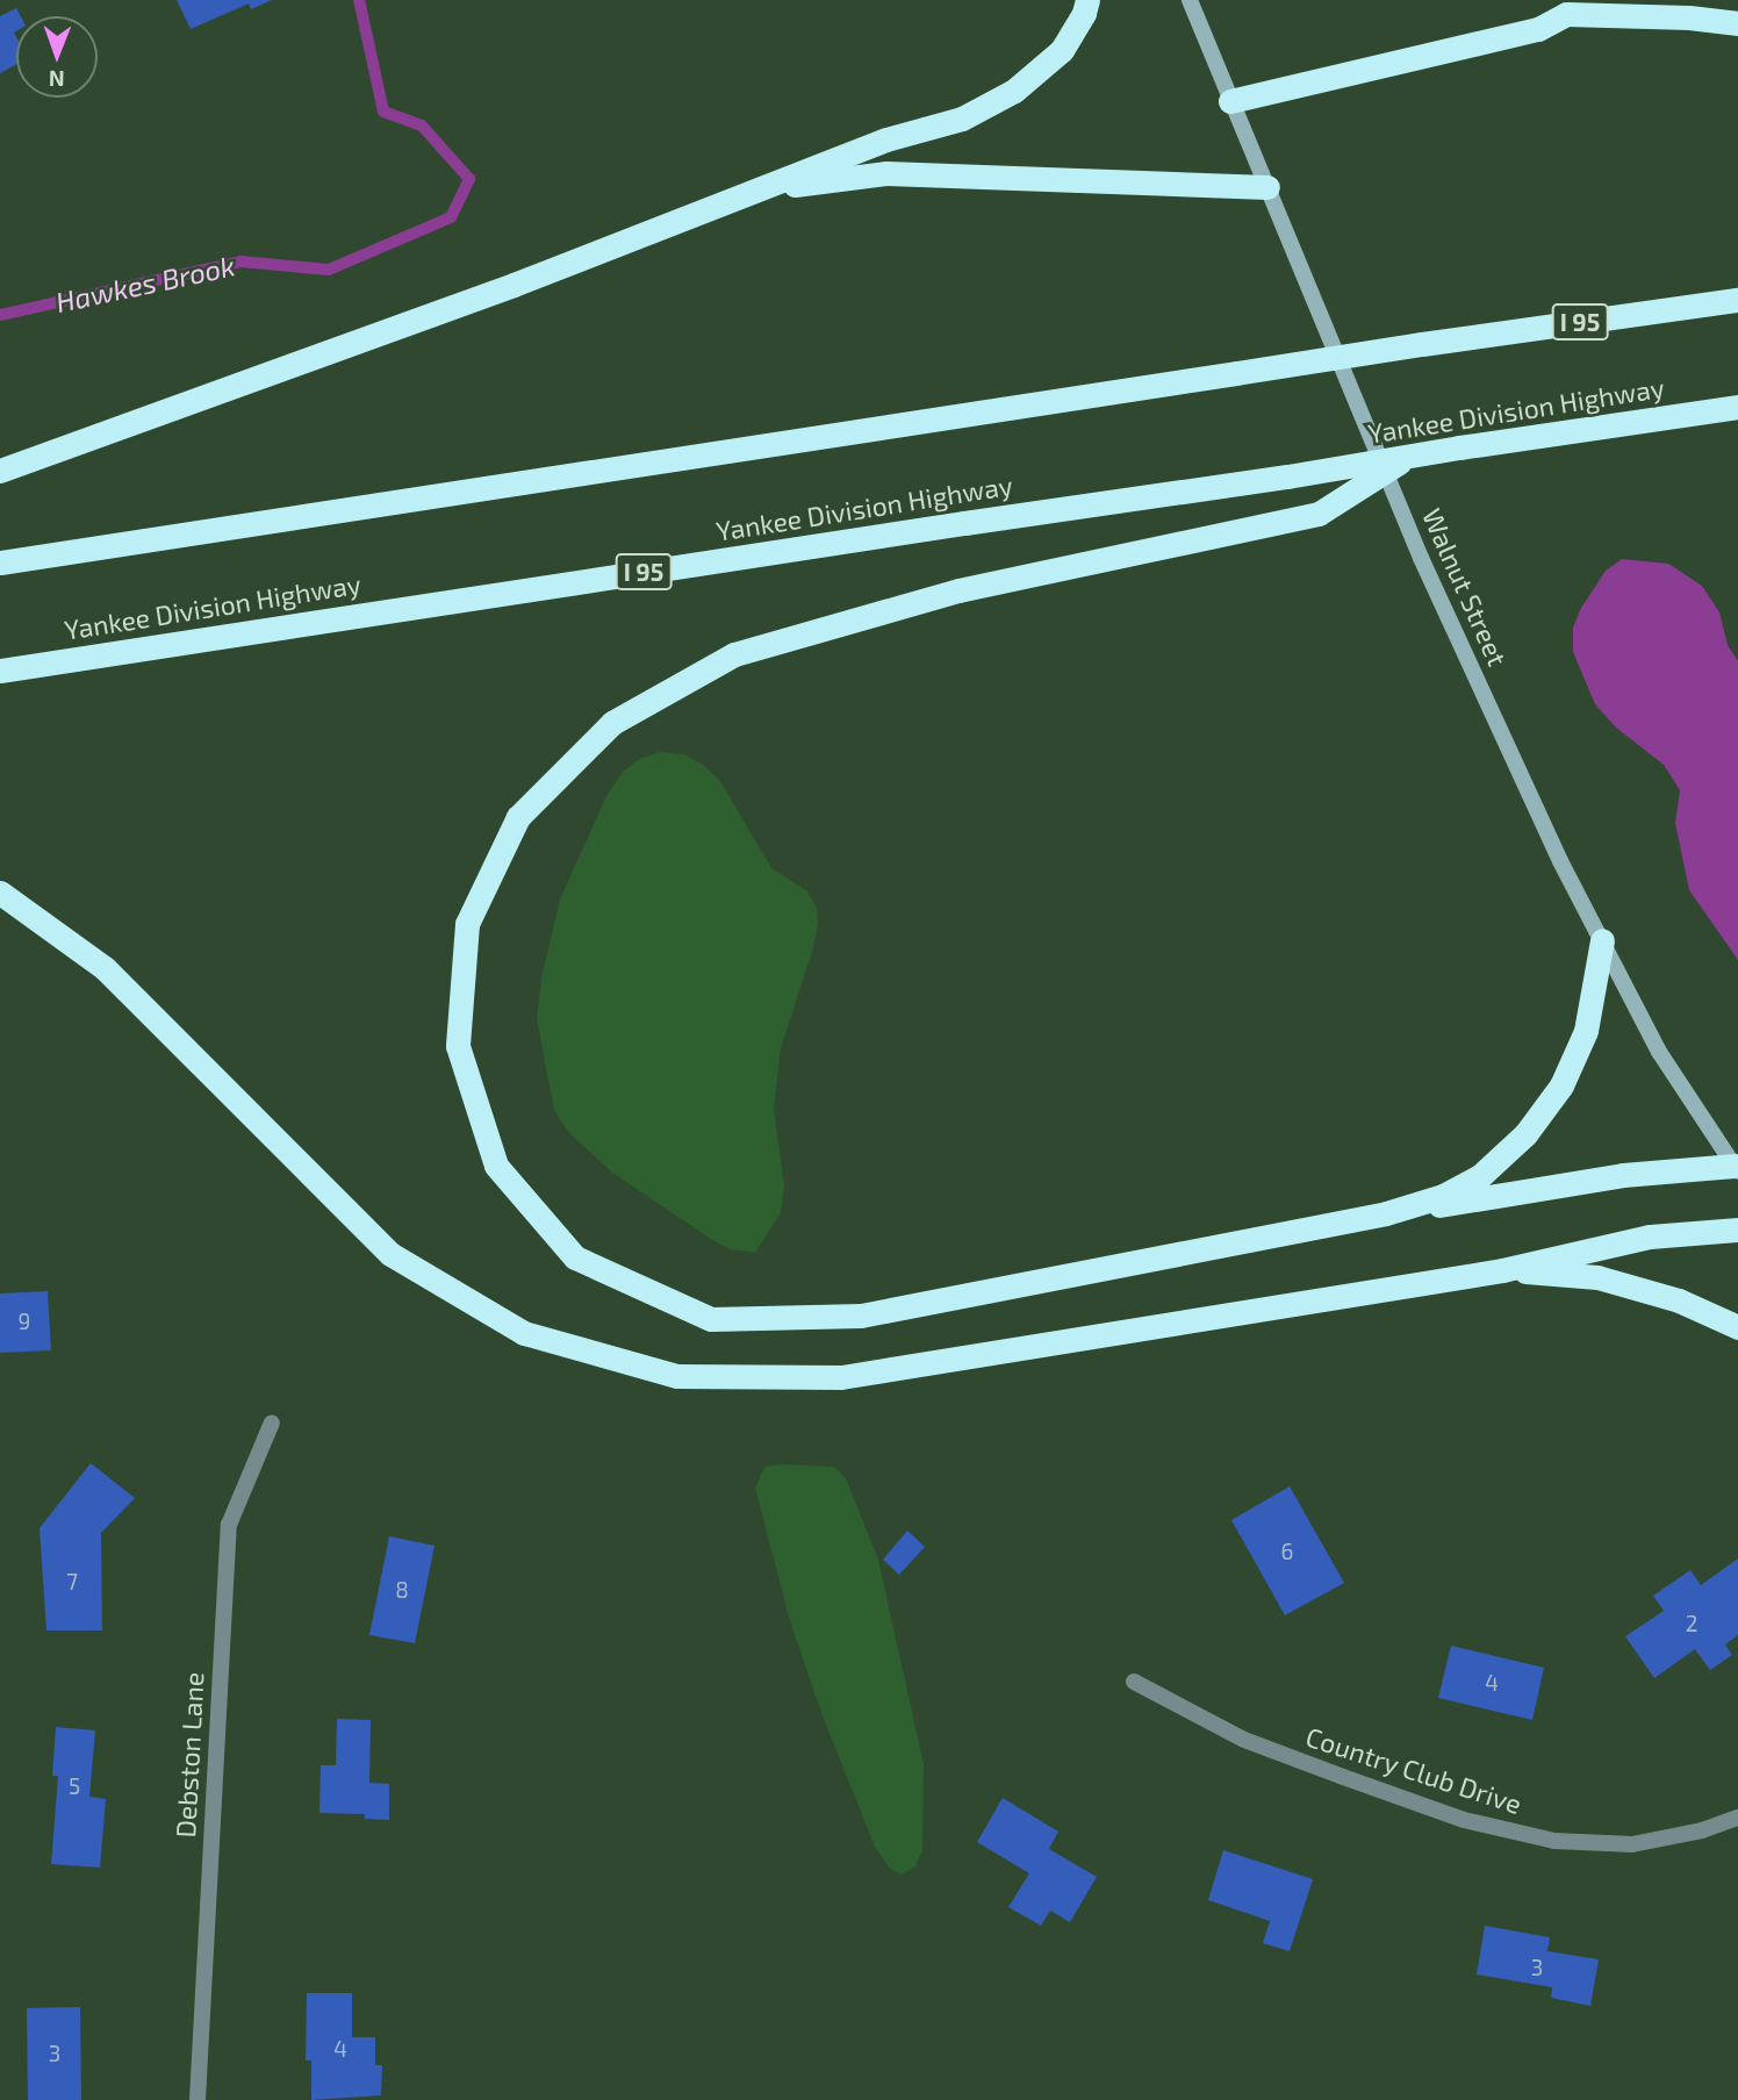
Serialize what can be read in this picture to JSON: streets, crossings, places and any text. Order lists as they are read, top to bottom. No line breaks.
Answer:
{"streets":{"highway":["I 95","Yankee Division Highway"],"main road":["Walnut Street"],"street":["Debston Lane","Country Club Drive"]},"water":["Hawkes Brook"],"house_numbers":["9","6","7","8","2","4","5","3","4","3"],"north":"bottom"}
